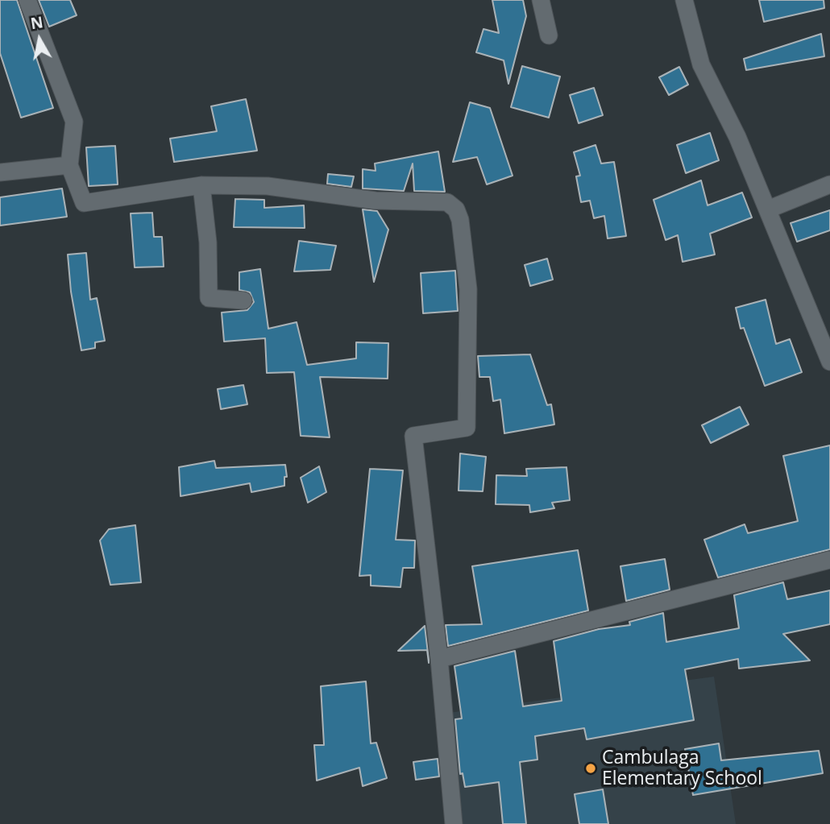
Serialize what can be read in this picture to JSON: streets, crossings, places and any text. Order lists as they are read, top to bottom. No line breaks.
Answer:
{"places":["Cambulaga Elementary School"],"north":"top"}
